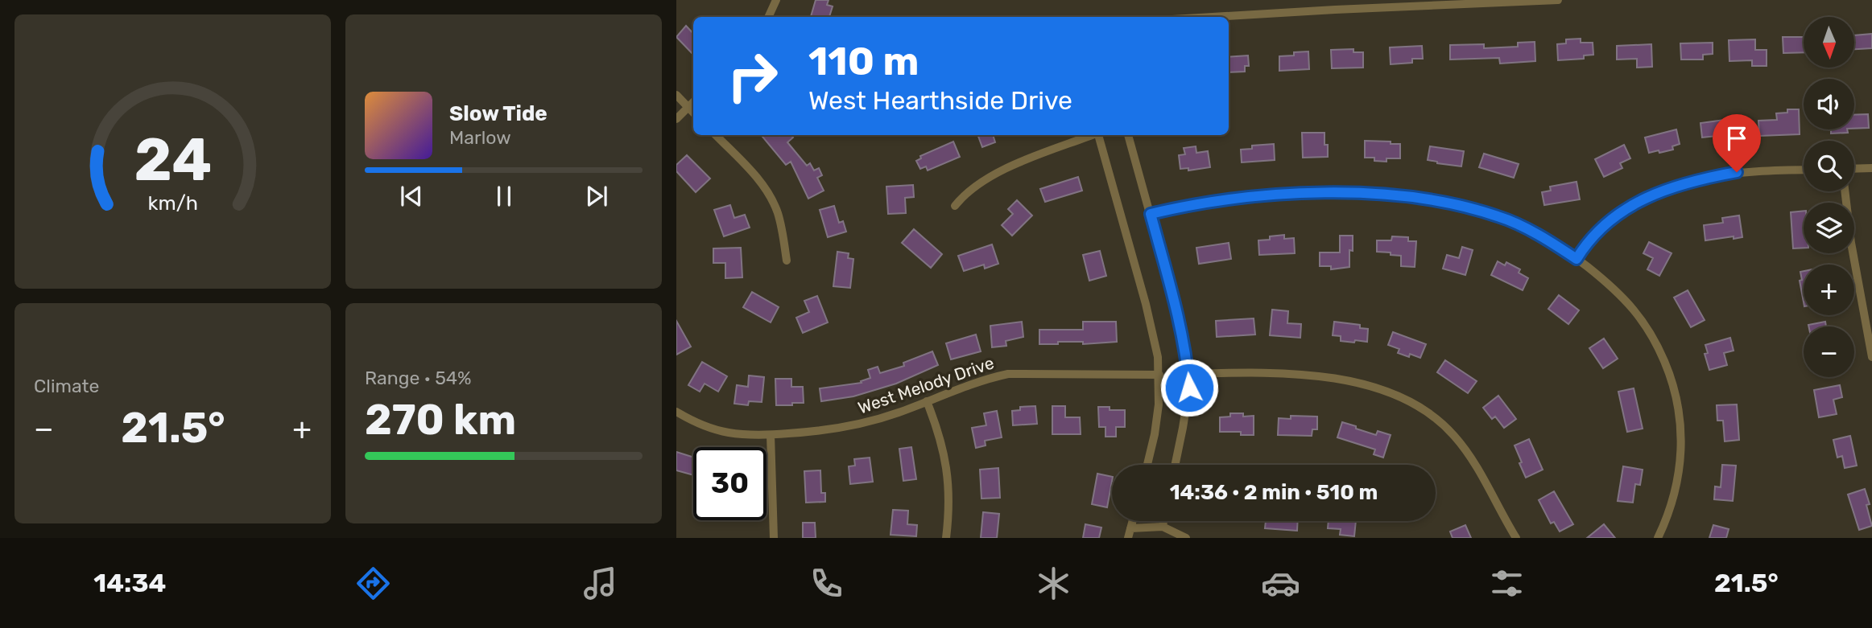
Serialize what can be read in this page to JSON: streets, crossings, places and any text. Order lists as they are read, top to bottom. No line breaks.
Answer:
{"streets":{"street":["West Melody Drive"]},"north":"bottom","page":{"map_buttons":["+","−"],"turn":["110 m","West Hearthside Drive"],"song":["Slow Tide","Marlow"],"tile":["Climate",["Range · 54%","270 km"]],"heat":["−","21.5°","+"],"limit":"30","trip":"14:36 · 2 min · 510 m","tabs":["14:34","21.5°"],"gauge":["24","km/h"]}}
